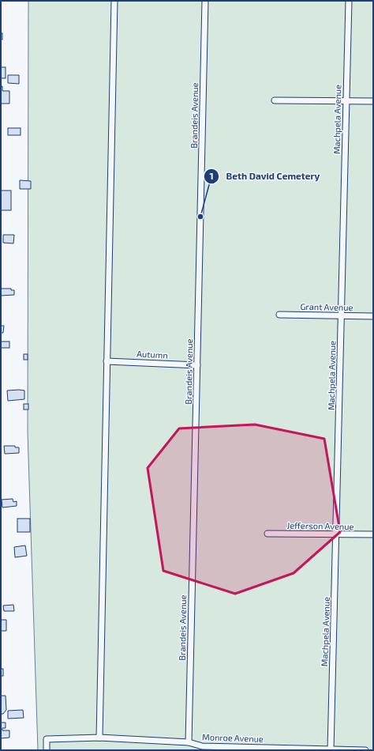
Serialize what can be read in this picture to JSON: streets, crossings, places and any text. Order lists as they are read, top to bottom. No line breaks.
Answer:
{"streets":{"lane":["Brandeis Avenue","Machpela Avenue","Grant Avenue","Autumn","Jefferson Avenue","Monroe Avenue"]},"crossings":[["Brandeis Avenue","Autumn"],["Brandeis Avenue","Monroe Avenue"],["Machpela Avenue","Grant Avenue"],["Machpela Avenue","Jefferson Avenue"],["Machpela Avenue","Monroe Avenue"]],"places":["Beth David Cemetery"]}
